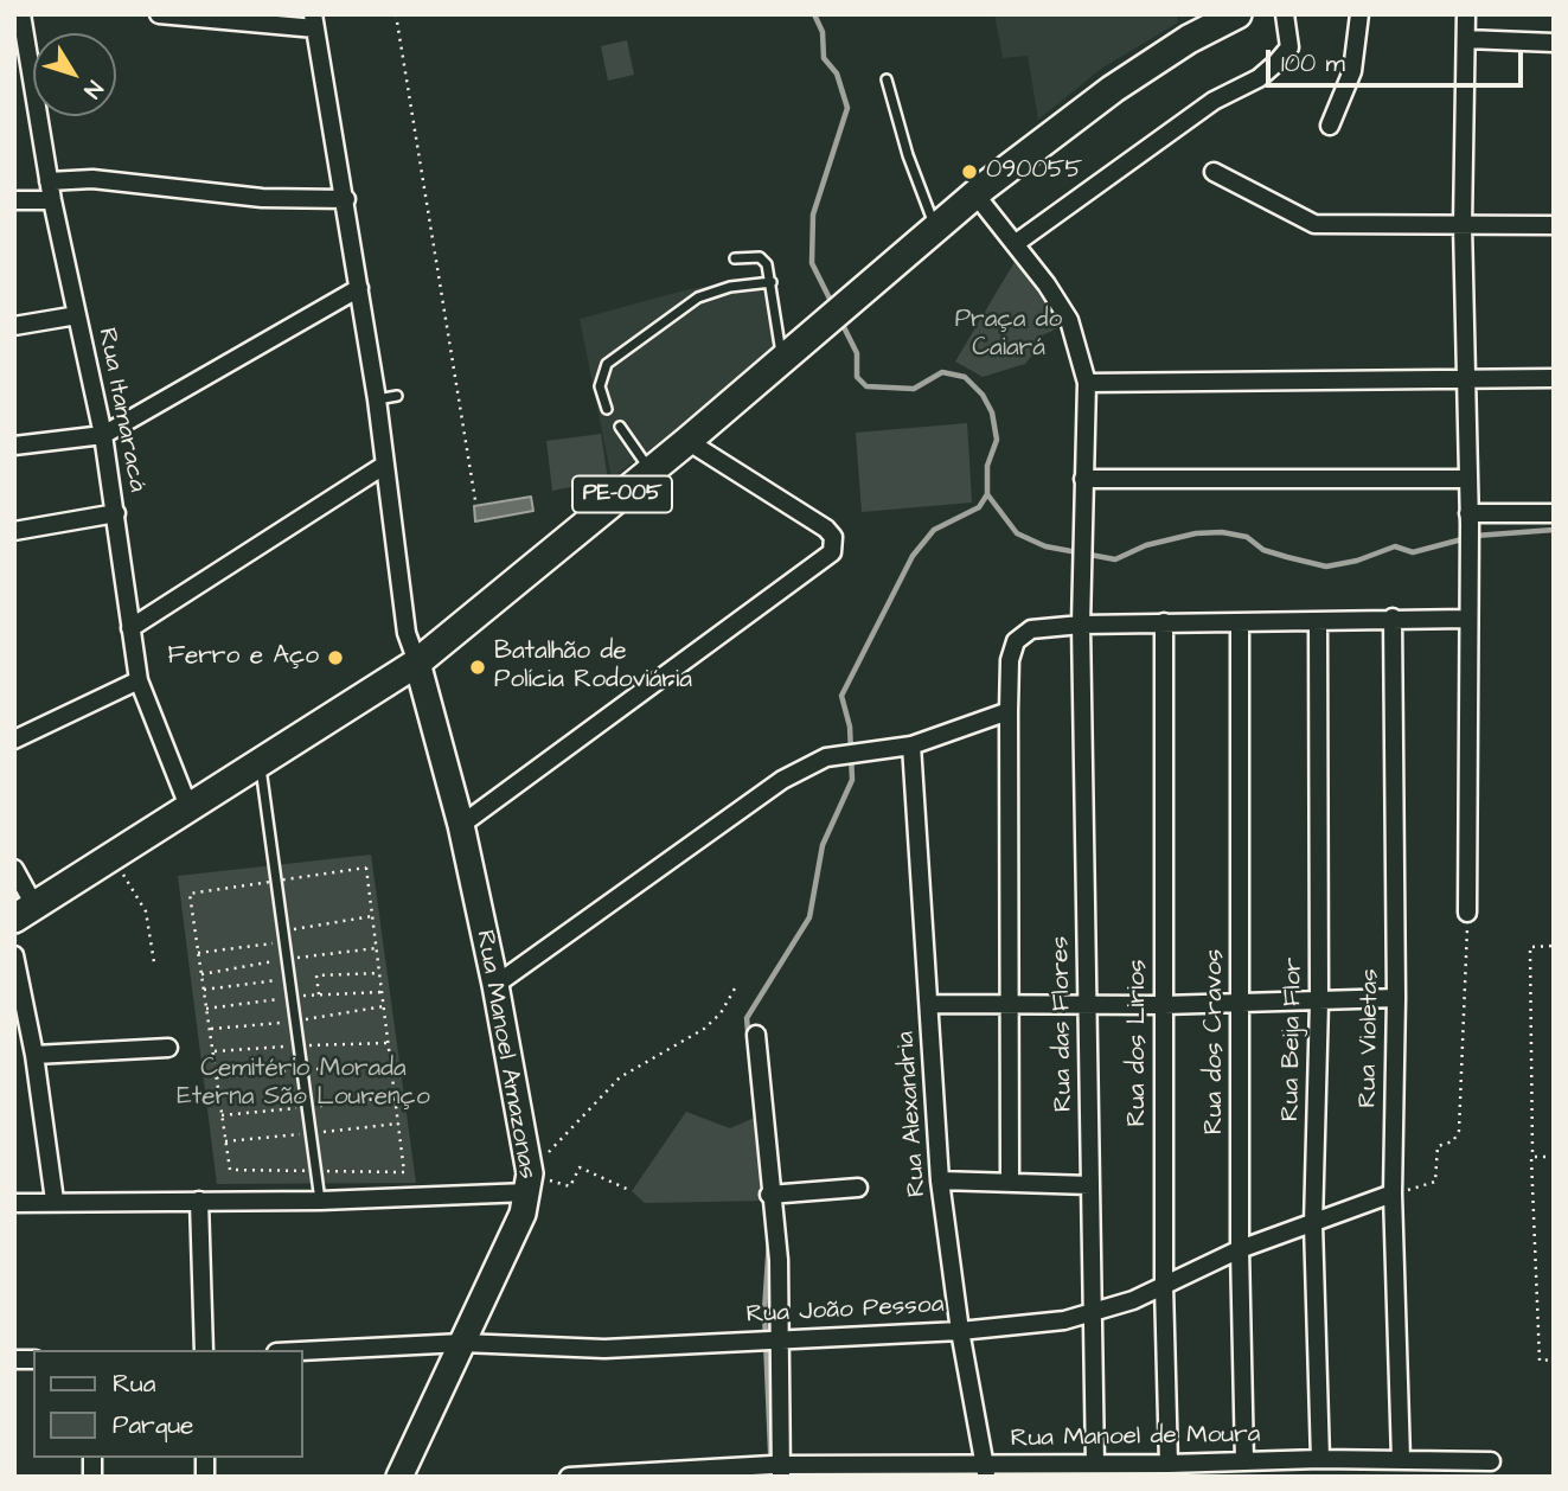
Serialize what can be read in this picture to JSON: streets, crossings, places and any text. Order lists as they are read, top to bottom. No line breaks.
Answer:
{"streets":{"main road":["PE-005","Rua Manoel Amazonas"],"street":["Rua Itamaracá","Rua das Flores","Rua Violetas","Rua Beija Flor","Rua dos Cravos","Rua dos Lirios","Rua Alexandria","Rua João Pessoa","Rua Manoel de Moura"]},"crossings":[["Rua Itamaracá","PE-005"],["PE-005","Rua Manoel Amazonas"],["Rua das Flores","Rua João Pessoa"],["Rua das Flores","Rua Manoel de Moura"],["Rua Violetas","Rua João Pessoa"],["Rua Violetas","Rua Manoel de Moura"],["Rua Beija Flor","Rua João Pessoa"],["Rua Beija Flor","Rua Manoel de Moura"],["Rua dos Cravos","Rua João Pessoa"],["Rua dos Cravos","Rua Manoel de Moura"],["Rua dos Lirios","Rua João Pessoa"],["Rua dos Lirios","Rua Manoel de Moura"],["Rua Manoel Amazonas","Rua João Pessoa"],["Rua Alexandria","Rua João Pessoa"],["Rua Alexandria","Rua Manoel de Moura"]],"parks":["Praça do Caiará","Cemitério Morada Eterna São Lourenço"],"places":["090055","Ferro e Aço","Batalhão de Polícia Rodoviária"],"legend":["Rua","Parque"],"scale_bar":"100 m","north":"bottom right"}
